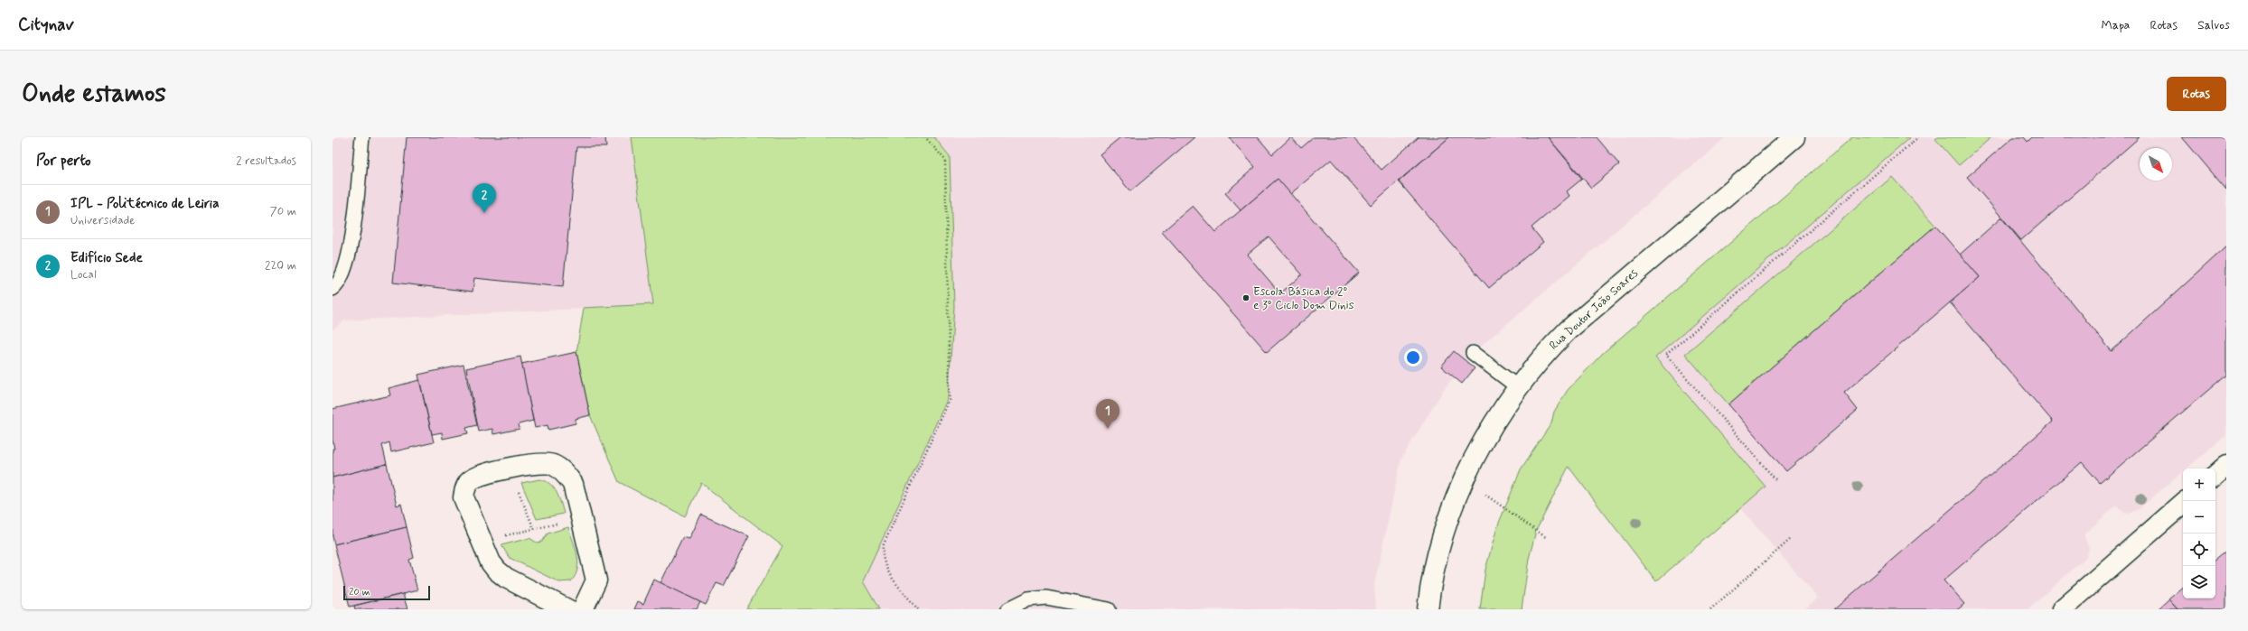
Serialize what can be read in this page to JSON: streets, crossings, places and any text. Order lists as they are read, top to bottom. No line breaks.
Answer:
{"streets":{"street":["Rua Doutor João Soares"]},"places":["Escola Básica do 2º e 3º Ciclo Dom Dinis"],"scale_bar":"20 m","north":"bottom right","page":{"header":"Citynav","nav":["Mapa","Rotas","Salvos"],"buttons":"Rotas","title":"Onde estamos","heading":["Por perto","2 resultados"],"pins":["2","1"],"list":[{"mark":"1","name":"IPL - Politécnico de Leiria","note":"Universidade","value":"70 m"},{"mark":"2","name":"Edifício Sede","note":"Local","value":"220 m"}],"map_buttons":["+","−"],"scale":"20 m"}}
